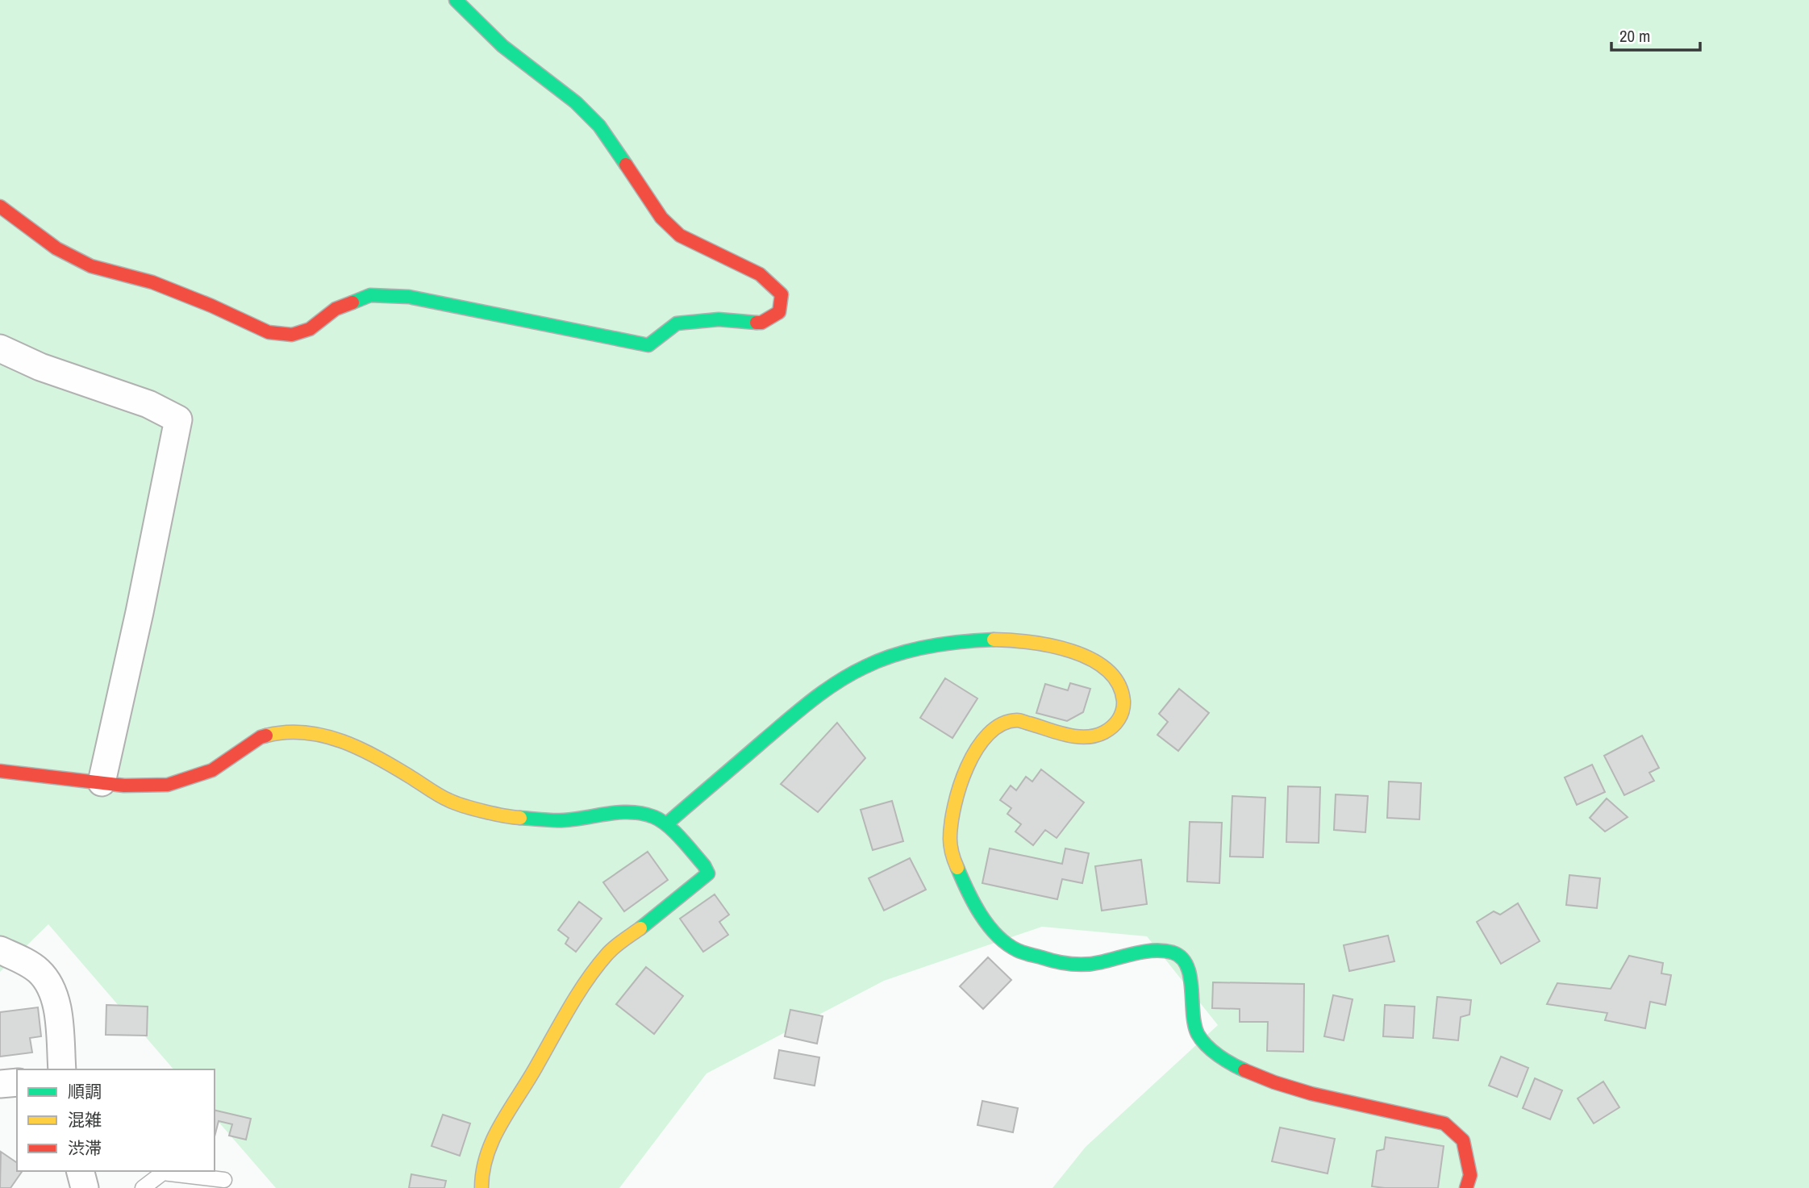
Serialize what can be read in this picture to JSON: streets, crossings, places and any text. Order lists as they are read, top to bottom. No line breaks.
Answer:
{"legend":["順調","混雑","渋滞"],"scale_bar":"20 m"}
